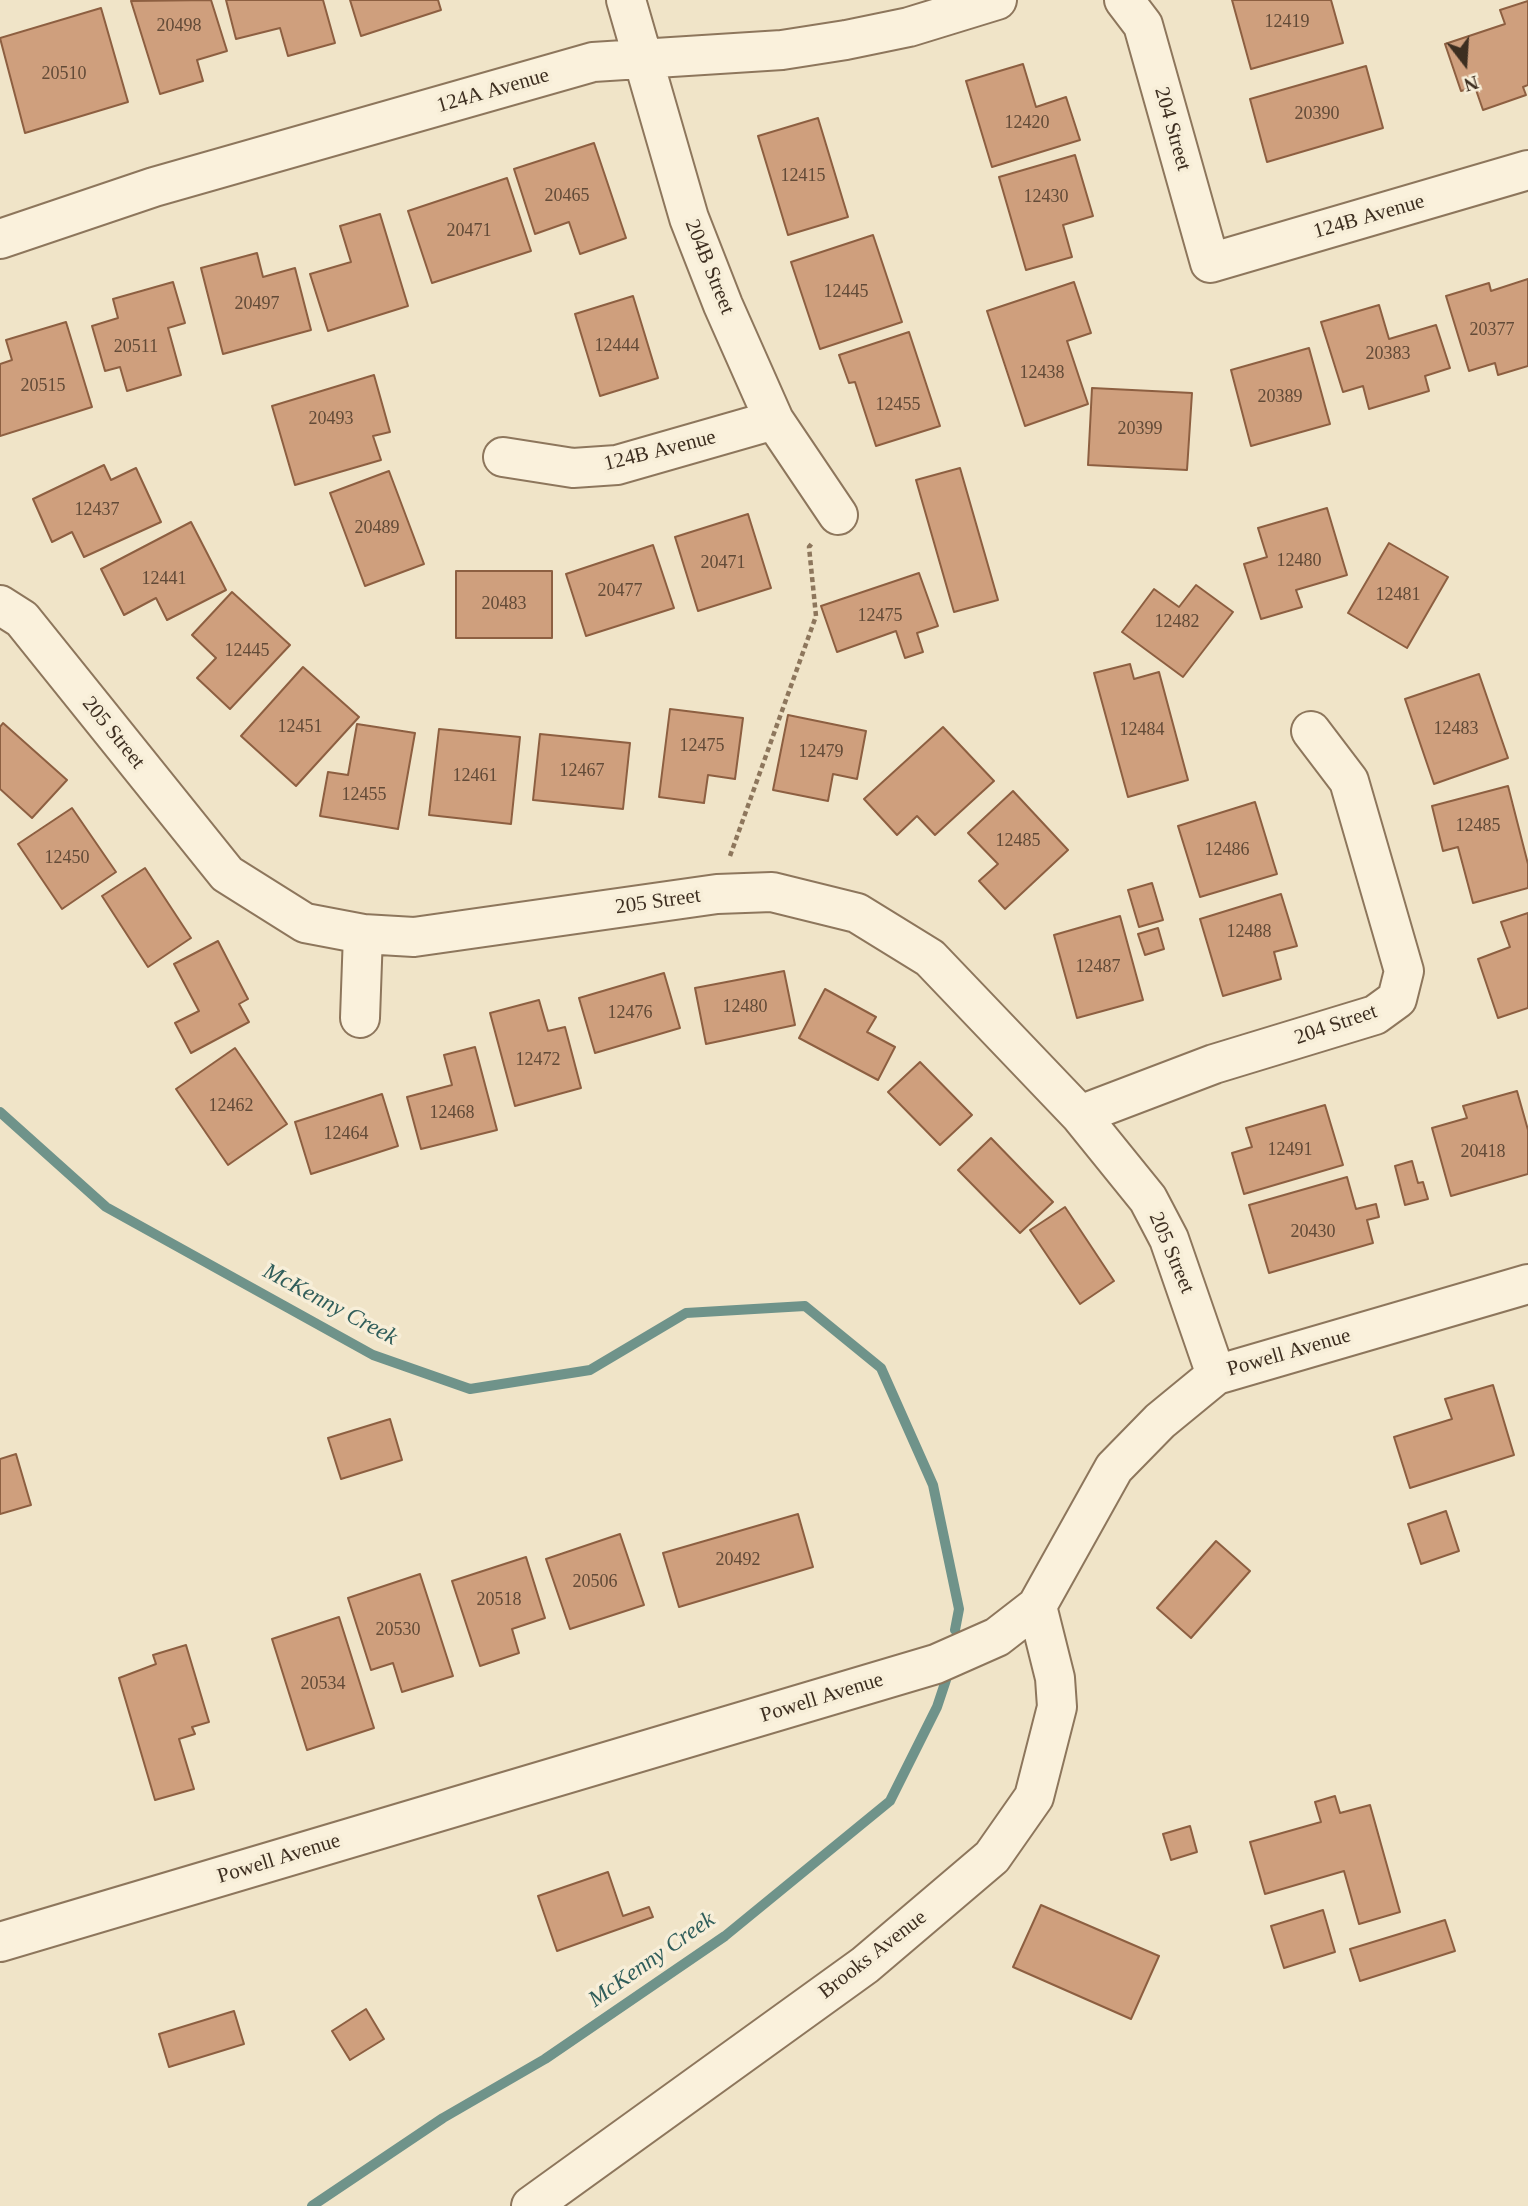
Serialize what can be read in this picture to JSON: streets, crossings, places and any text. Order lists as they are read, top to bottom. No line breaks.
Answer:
{"streets":{"street":["124A Avenue","204 Street","124B Avenue","204B Street","205 Street","Powell Avenue","Brooks Avenue"]},"crossings":[["124A Avenue","204B Street"],["204 Street","124B Avenue"],["204 Street","205 Street"],["124B Avenue","204B Street"],["205 Street","Powell Avenue"],["Powell Avenue","Brooks Avenue"]],"water":["McKenny Creek"],"house_numbers":["12419","20498","20510","20390","12420","12415","20465","12430","20471","12445","20497","20377","12444","20511","20383","12438","20515","20389","12455","20493","20399","12437","20489","12480","20471","12441","20477","12481","20483","12475","12482","12445","12451","12483","12484","12475","12479","12467","12461","12455","12485","12485","12486","12450","12488","12487","12480","12476","12472","12462","12468","12464","12491","20418","20430","20492","20506","20518","20530","20534"],"north":"bottom"}
